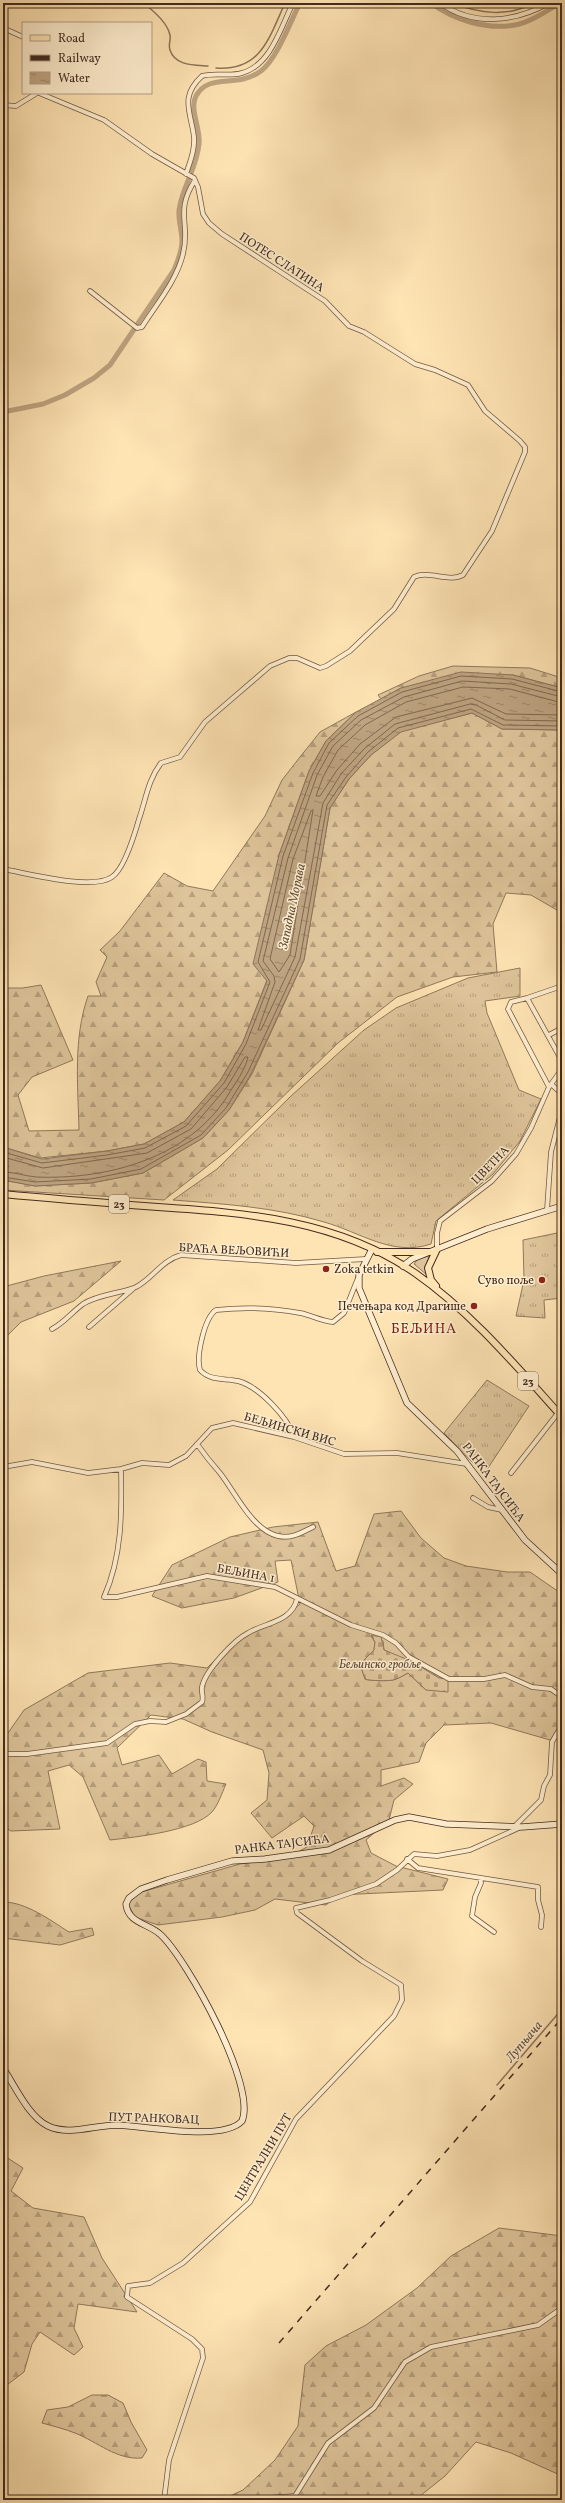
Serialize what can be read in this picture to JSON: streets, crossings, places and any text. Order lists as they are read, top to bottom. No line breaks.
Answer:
{"streets":{"main road":["23"],"street":["ПОТЕС СЛАТИНА","ЦВЕТНА","БРАЋА ВЕЉОВИЋИ","БЕЉИНСКИ ВИС","РАНКА ТАЈСИЋА","БЕЉИНА 1","ПУТ РАНКОВАЦ","ЦЕНТРАЛНИ ПУТ"]},"crossings":[["БЕЉИНСКИ ВИС","РАНКА ТАЈСИЋА"],["БЕЉИНСКИ ВИС","БЕЉИНА 1"],["РАНКА ТАЈСИЋА","ПУТ РАНКОВАЦ"],["РАНКА ТАЈСИЋА","ЦЕНТРАЛНИ ПУТ"]],"districts":["БЕЉИНА"],"water":["Западна Морава","Лупњача"],"parks":["Бељинско гробље"],"places":["Zoka tetkin","Суво поље","Печењара код Драгише"],"legend":["Road","Railway","Water"]}
